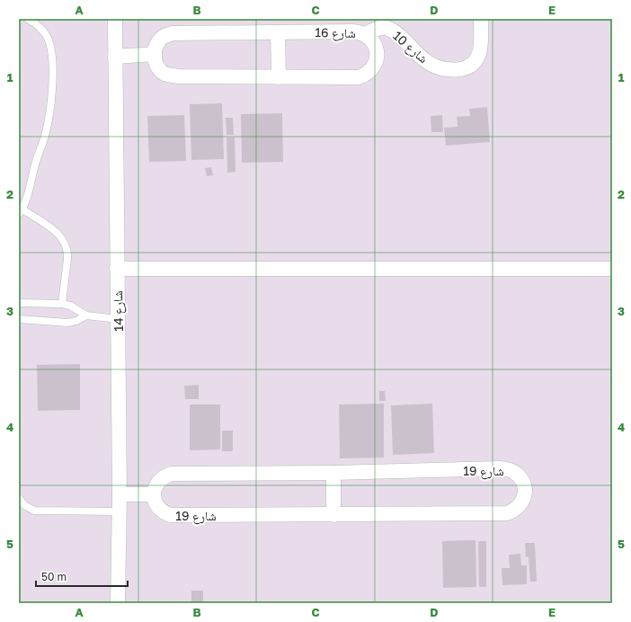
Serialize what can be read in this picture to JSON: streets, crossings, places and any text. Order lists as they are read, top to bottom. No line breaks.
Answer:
{"streets":{"street":["شارع 16","شارع 10","شارع 14","شارع 19"]},"crossings":[["شارع 16","شارع 10"]],"scale_bar":"50 m","grid":{"columns":["A","B","C","D","E"],"rows":["1","2","3","4","5"]}}
